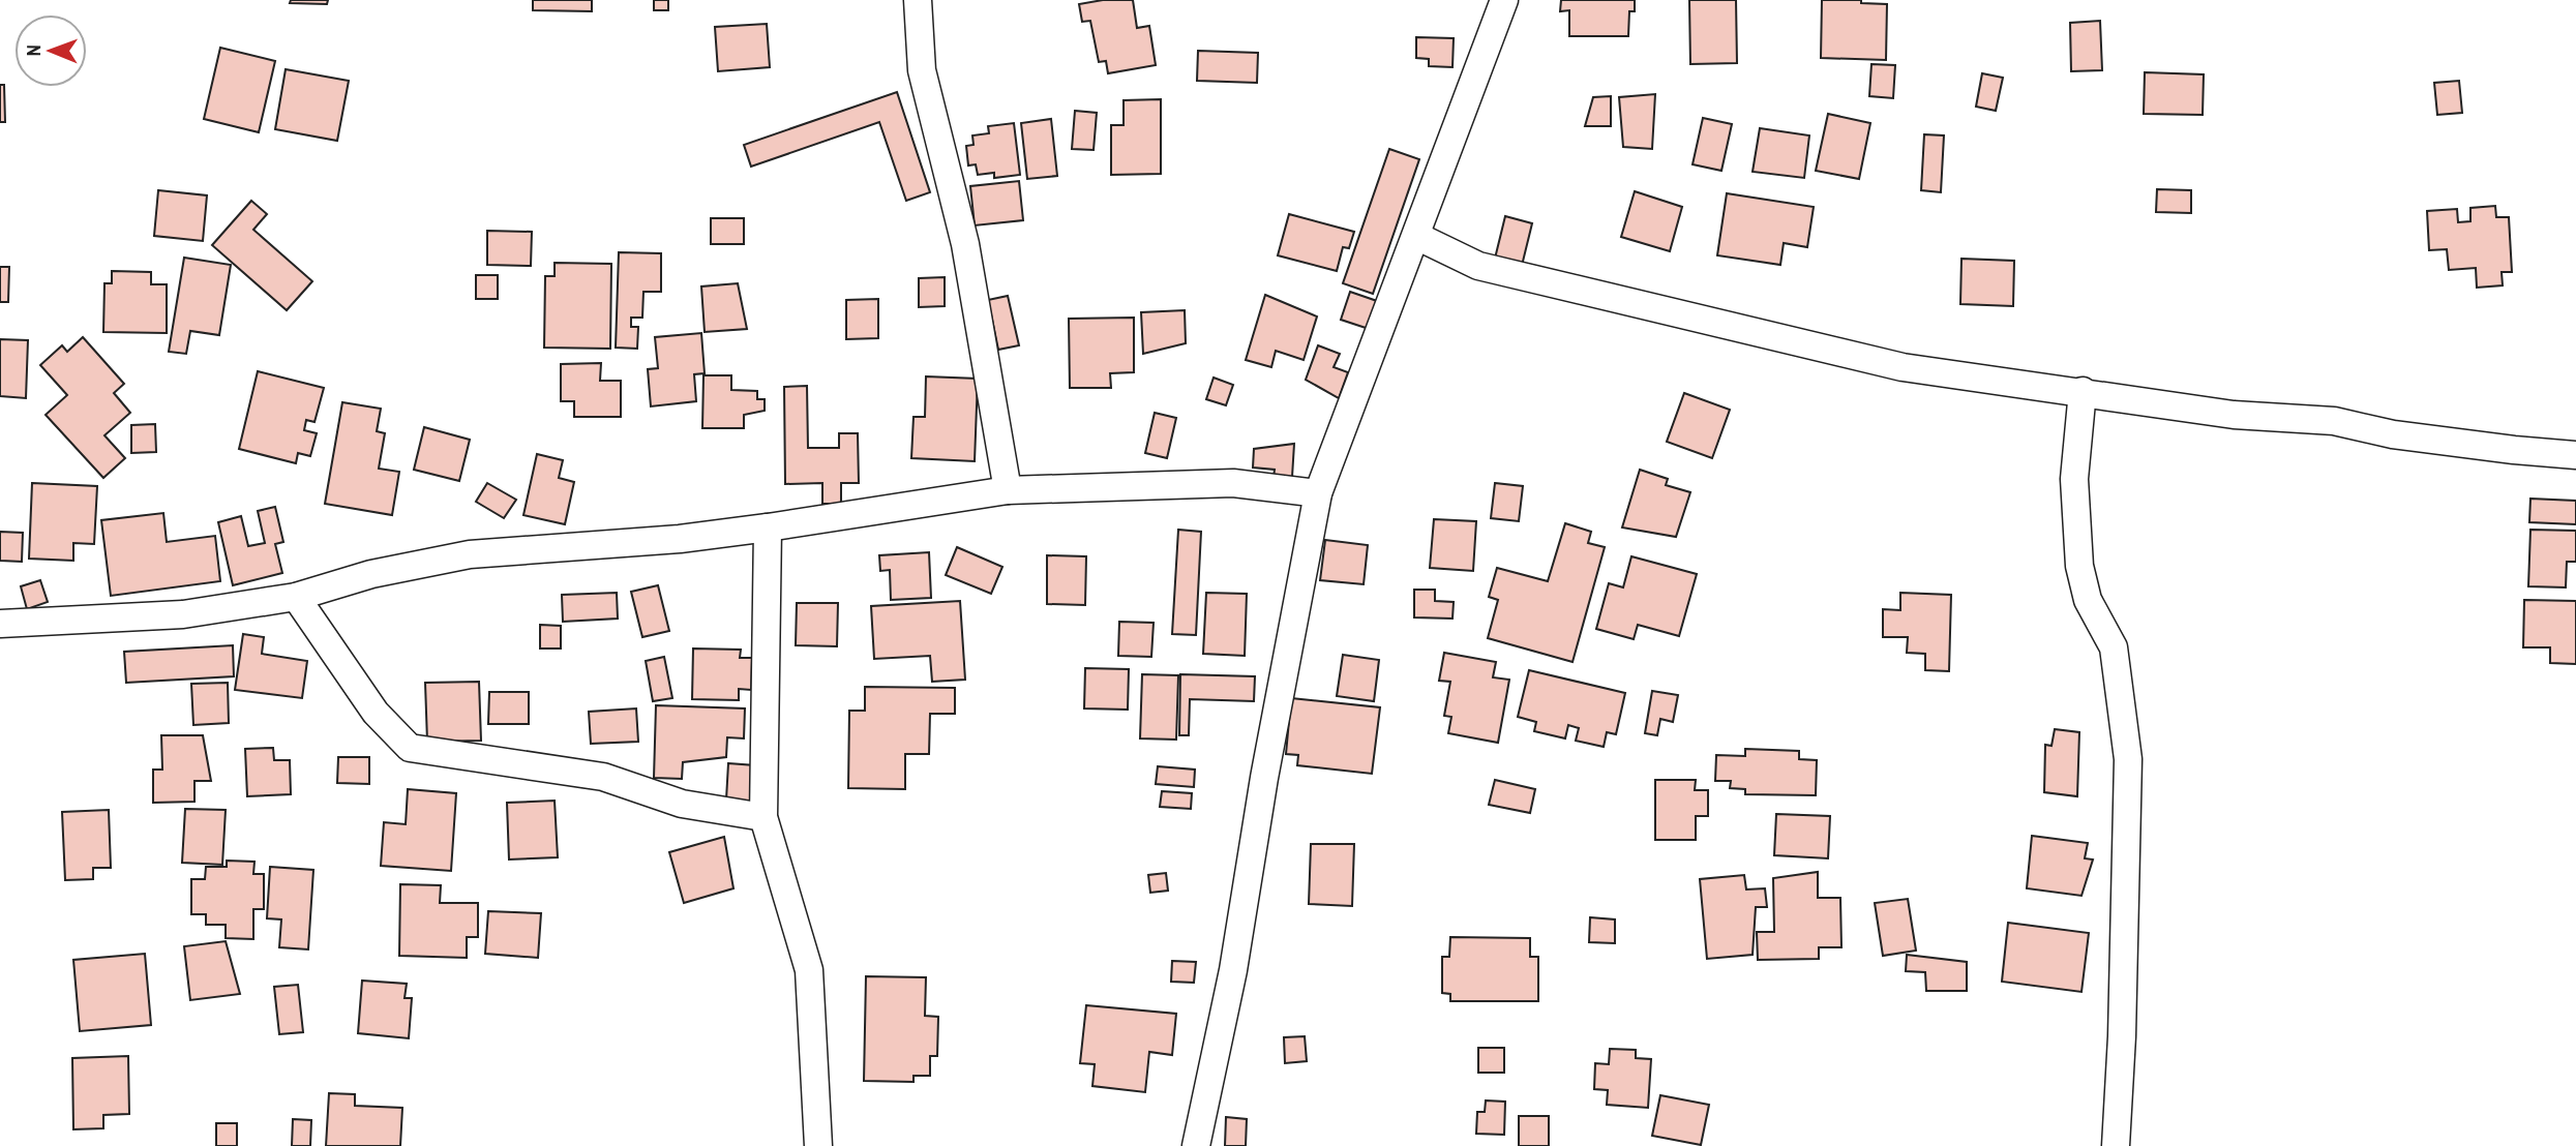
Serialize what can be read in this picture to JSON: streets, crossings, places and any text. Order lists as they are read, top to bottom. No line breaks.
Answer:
{"north":"left"}
